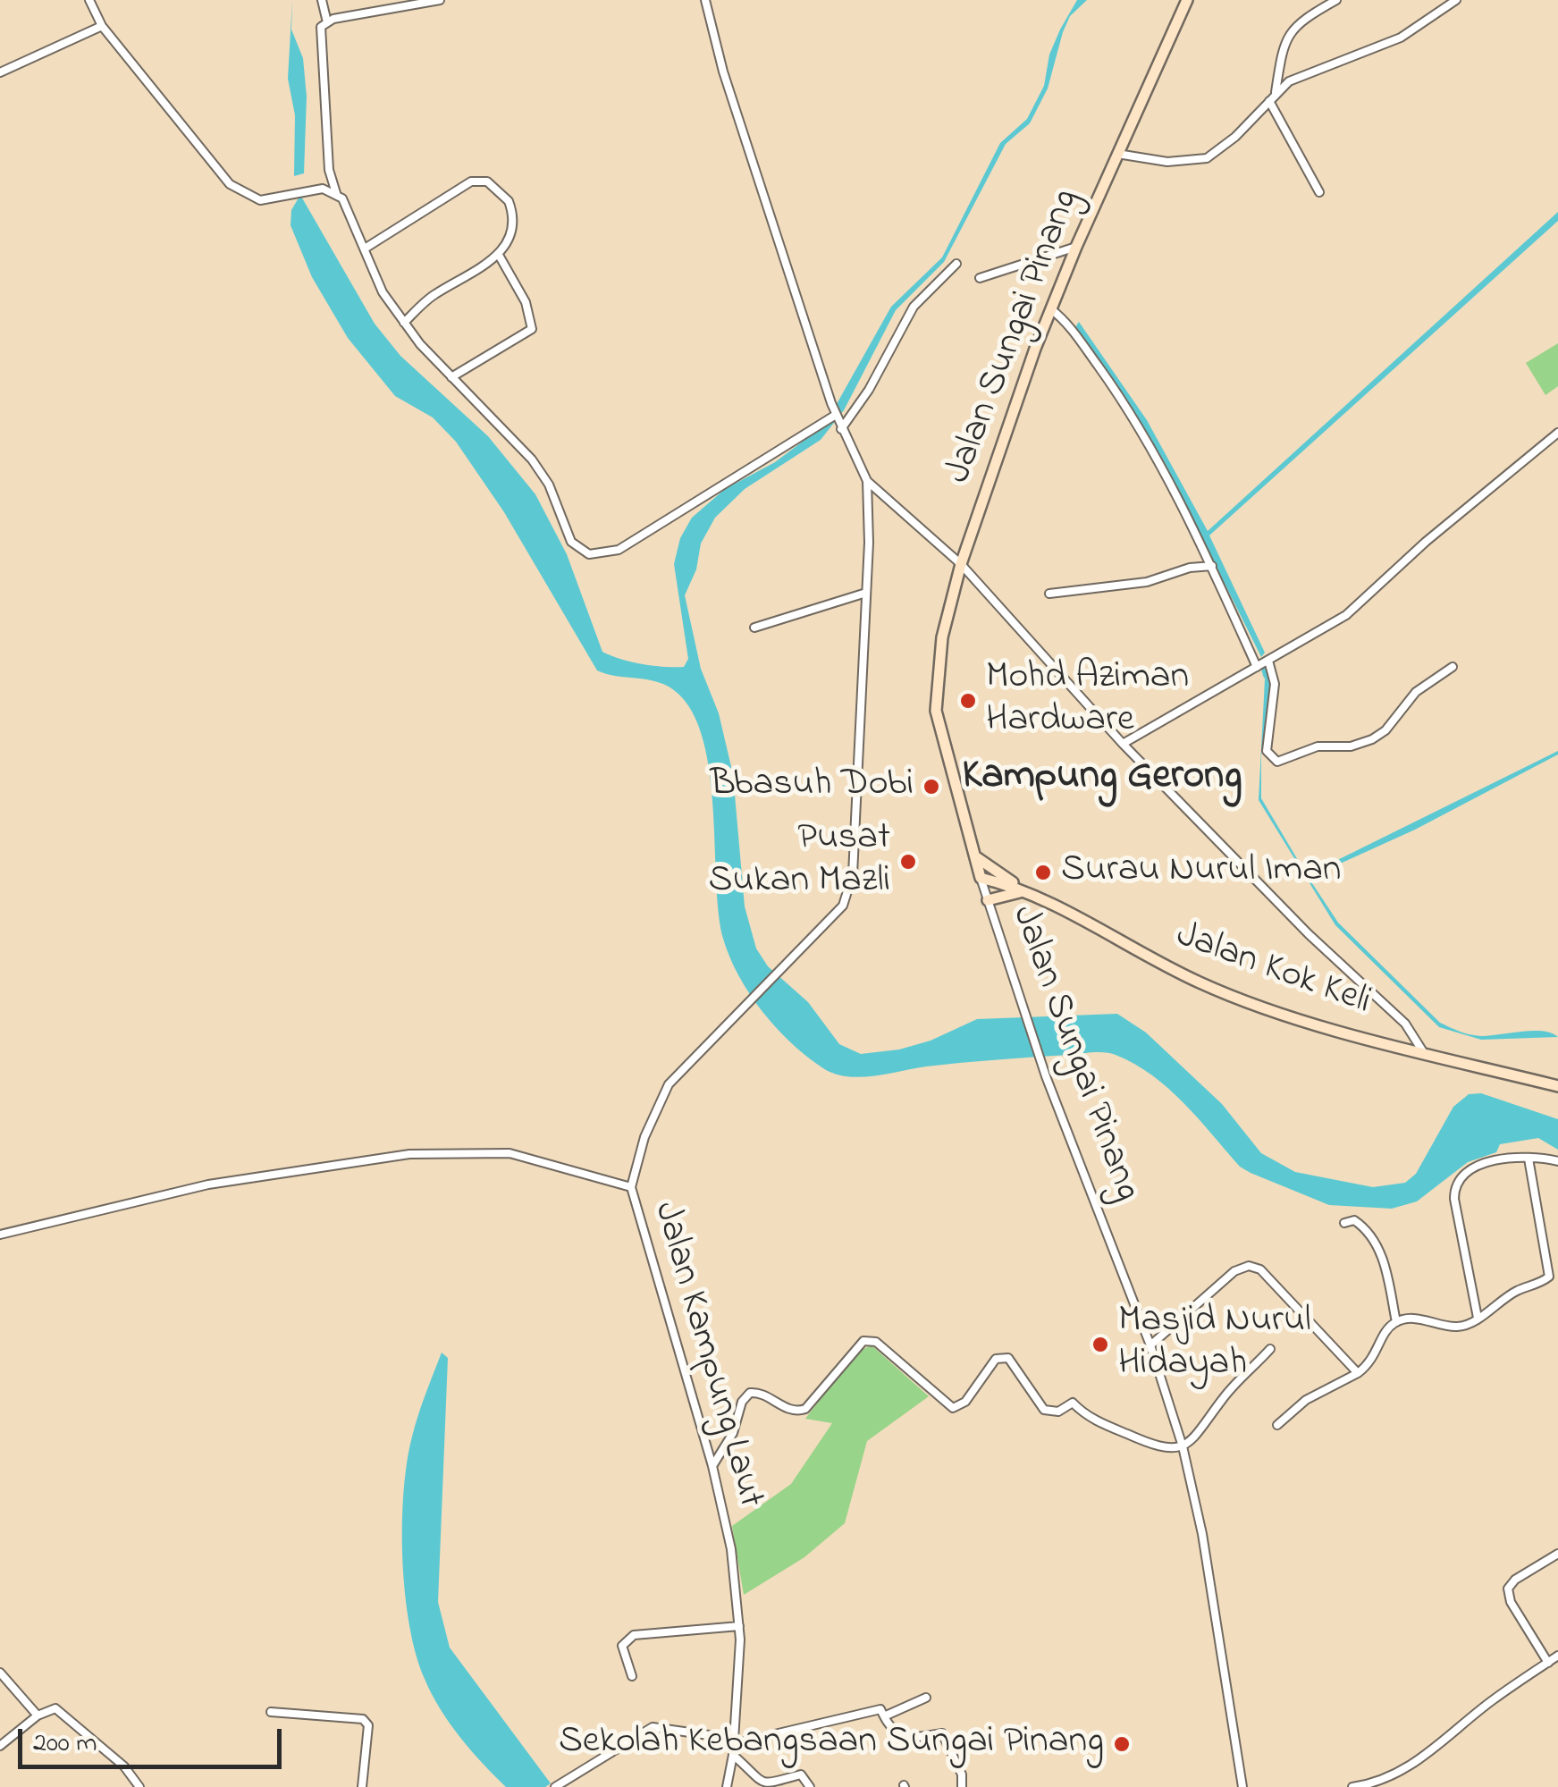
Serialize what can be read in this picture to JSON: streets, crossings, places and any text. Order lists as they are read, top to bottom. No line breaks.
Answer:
{"streets":{"street":["Jalan Sungai Pinang","Jalan Kok Keli","Jalan Kampung Laut"]},"crossings":[["Jalan Sungai Pinang","Jalan Kok Keli"]],"districts":["Kampung Gerong"],"places":["Mohd Aziman Hardware","Bbasuh Dobi","Pusat Sukan Mazli","Surau Nurul Iman","Masjid Nurul Hidayah","Sekolah Kebangsaan Sungai Pinang"],"scale_bar":"200 m"}
